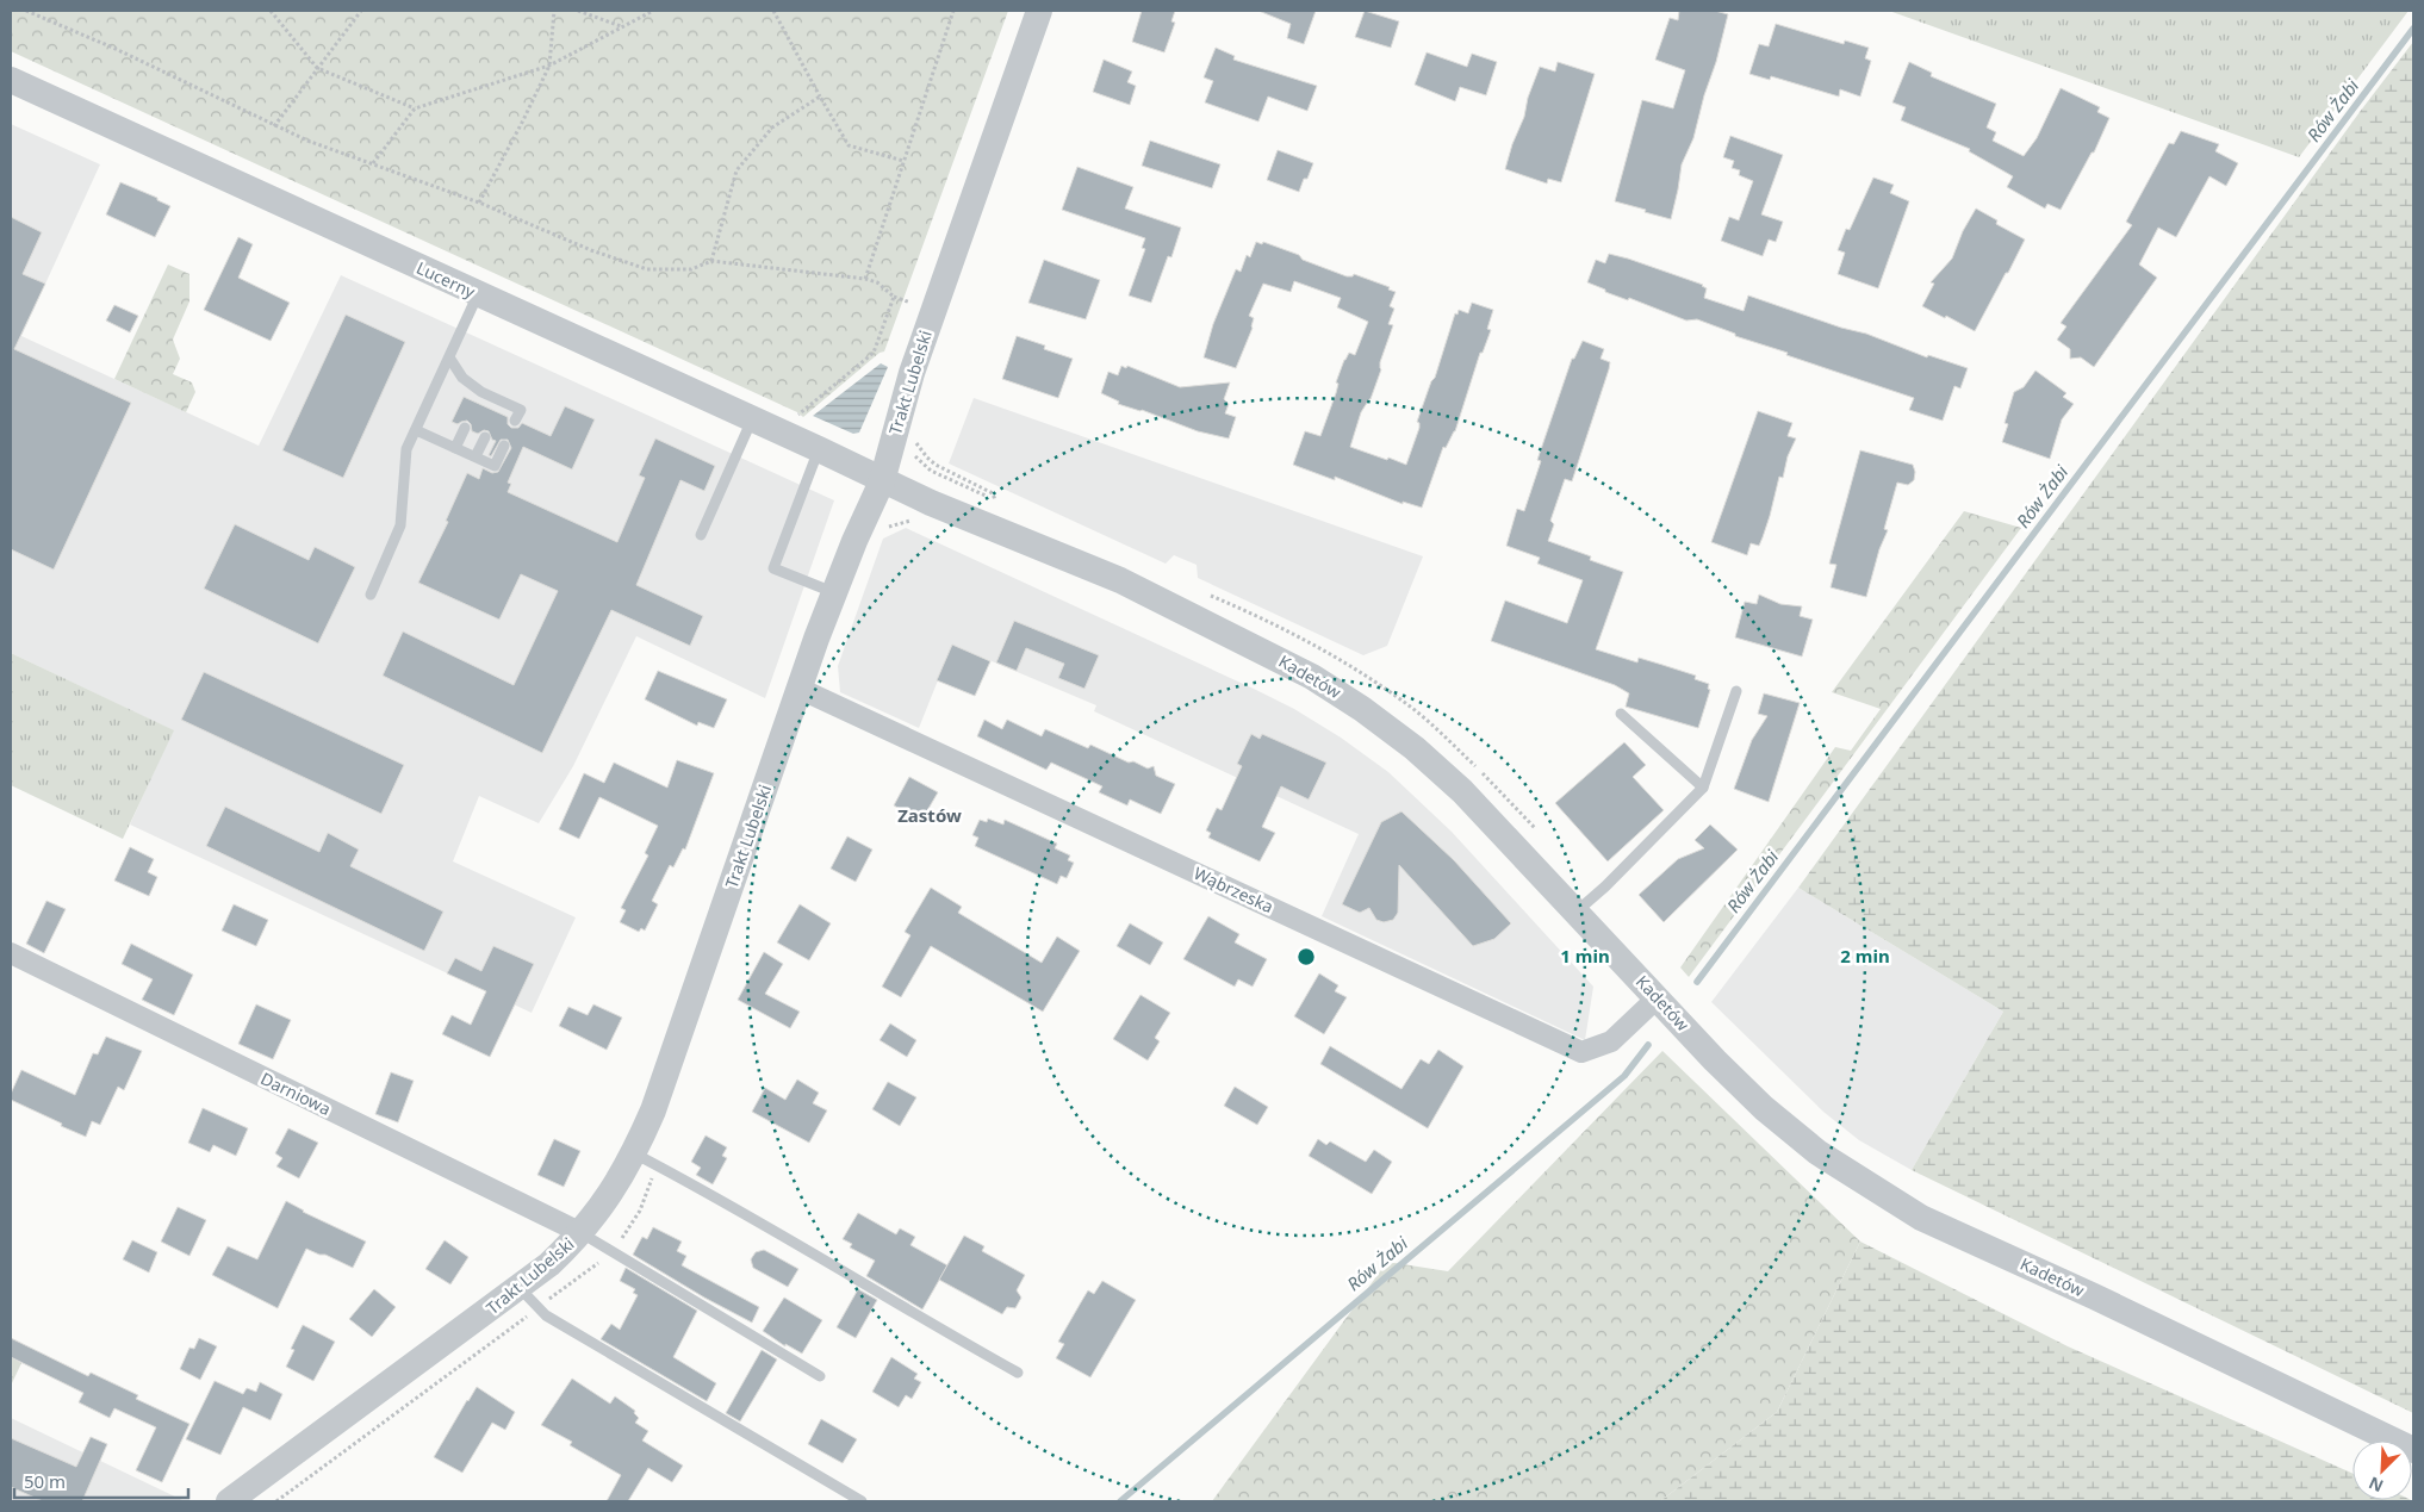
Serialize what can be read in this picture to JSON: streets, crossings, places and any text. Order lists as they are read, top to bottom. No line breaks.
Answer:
{"streets":{"street":["Lucerny","Trakt Lubelski","Kadetów","Wąbrzeska","Darniowa"]},"crossings":[["Lucerny","Trakt Lubelski"],["Lucerny","Kadetów"],["Trakt Lubelski","Kadetów"],["Trakt Lubelski","Wąbrzeska"],["Trakt Lubelski","Darniowa"],["Kadetów","Wąbrzeska"]],"districts":["Zastów"],"water":["Rów Żabi"],"scale_bar":"50 m","north":"bottom left","rings":["1 min","2 min"]}
